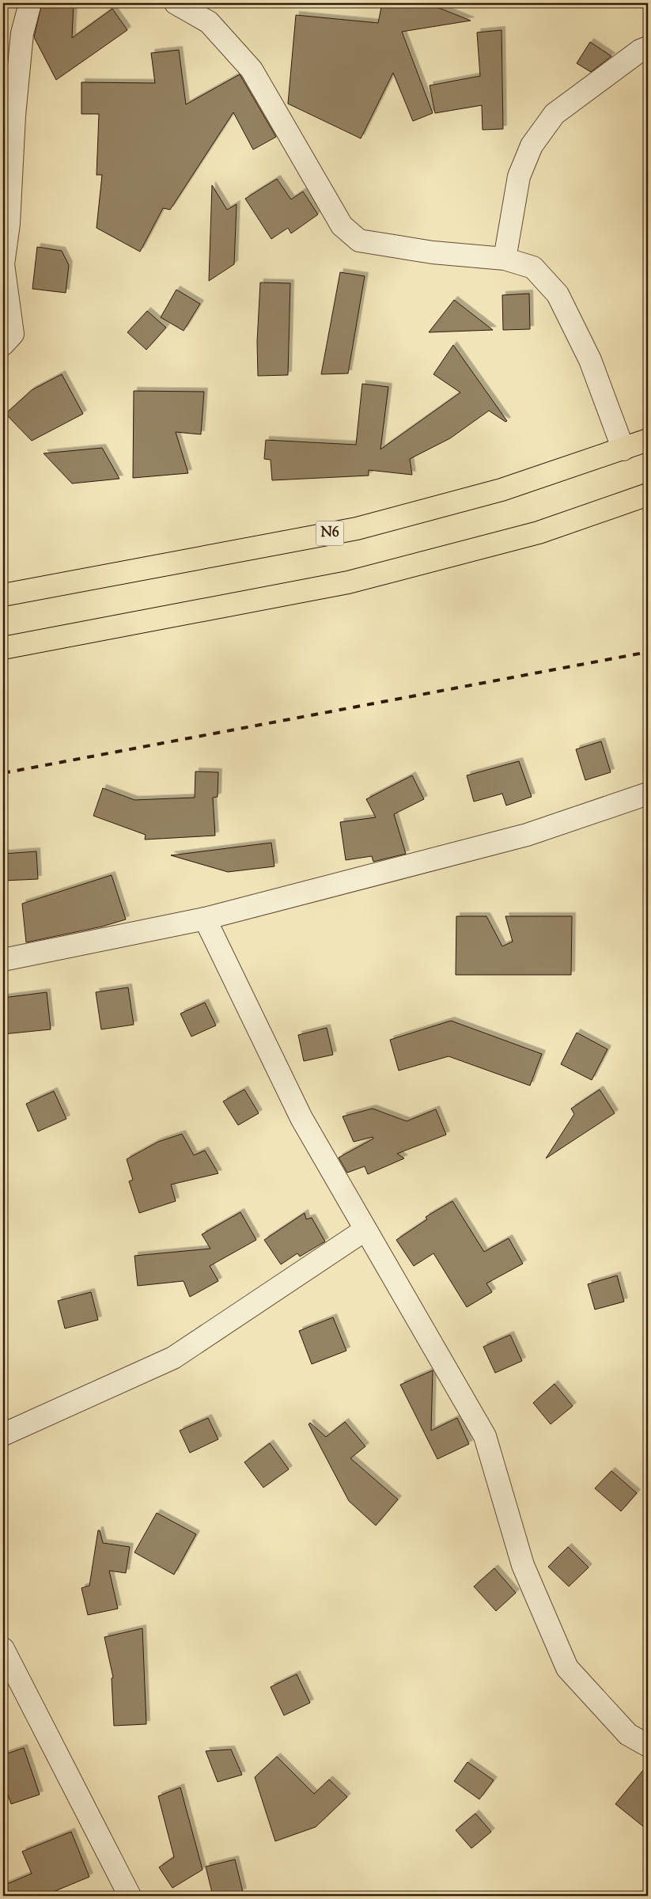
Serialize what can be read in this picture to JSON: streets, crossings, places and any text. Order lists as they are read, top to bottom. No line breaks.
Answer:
{"streets":{"highway":["N6"]}}
